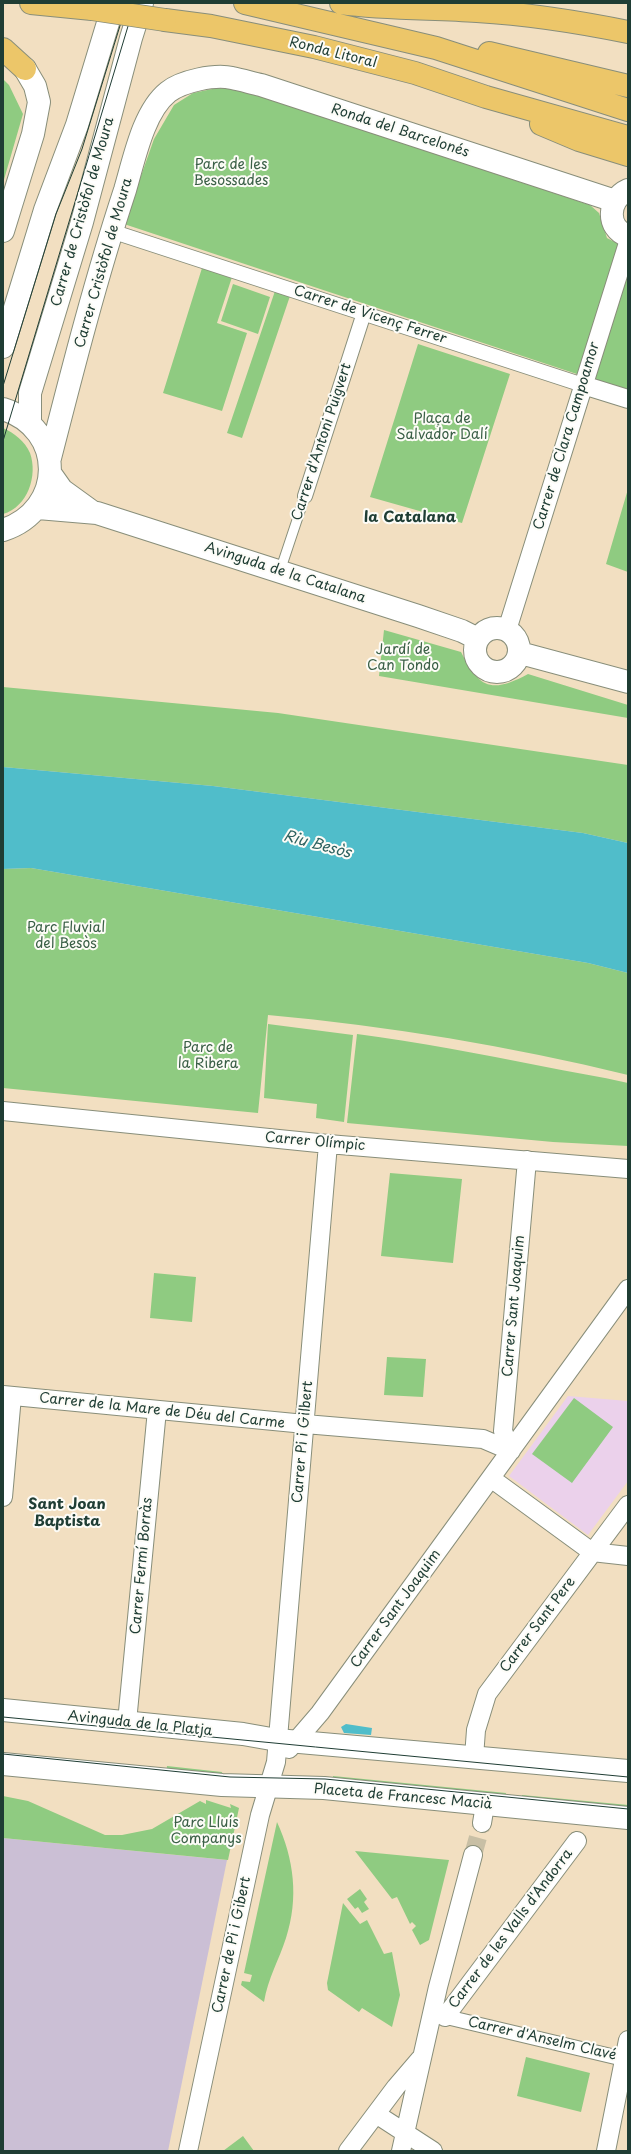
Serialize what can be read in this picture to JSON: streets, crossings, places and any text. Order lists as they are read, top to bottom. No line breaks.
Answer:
{"streets":{"highway":["Ronda Litoral"],"street":["Ronda del Barcelonés","Carrer de Cristòfol de Moura","Carrer Cristòfol de Moura","Carrer de Vicenç Ferrer","Carrer de Clara Campoamor","Carrer d'Antoni Puigvert","Avinguda de la Catalana","Carrer Olímpic","Carrer Sant Joaquim","Carrer de la Mare de Déu del Carme","Carrer Pi i Gilbert","Carrer Fermí Borràs","Carrer Sant Pere","Avinguda de la Platja","Placeta de Francesc Macià","Carrer de les Valls d'Andorra","Carrer de Pi i Gibert","Carrer d'Anselm Clavé"]},"crossings":[["Ronda del Barcelonés","Carrer Cristòfol de Moura"],["Carrer de Cristòfol de Moura","Avinguda de la Catalana"],["Carrer Cristòfol de Moura","Carrer de Vicenç Ferrer"],["Carrer Cristòfol de Moura","Avinguda de la Catalana"],["Carrer de Vicenç Ferrer","Carrer de Clara Campoamor"],["Carrer de Vicenç Ferrer","Carrer d'Antoni Puigvert"],["Carrer de Clara Campoamor","Avinguda de la Catalana"],["Carrer d'Antoni Puigvert","Avinguda de la Catalana"],["Carrer Olímpic","Carrer Sant Joaquim"],["Carrer Olímpic","Carrer Pi i Gilbert"],["Carrer Sant Joaquim","Carrer de la Mare de Déu del Carme"],["Carrer Sant Joaquim","Carrer Pi i Gilbert"],["Carrer Sant Joaquim","Avinguda de la Platja"],["Carrer Sant Joaquim","Carrer de Pi i Gibert"],["Carrer de la Mare de Déu del Carme","Carrer Pi i Gilbert"],["Carrer de la Mare de Déu del Carme","Carrer Fermí Borràs"],["Carrer Pi i Gilbert","Avinguda de la Platja"],["Carrer Fermí Borràs","Avinguda de la Platja"],["Placeta de Francesc Macià","Carrer de Pi i Gibert"],["Carrer de les Valls d'Andorra","Carrer d'Anselm Clavé"]],"districts":["la Catalana","Sant Joan Baptista"],"water":["Riu Besòs"],"parks":["Parc de les Besossades","Plaça de Salvador Dalí","Jardí de Can Tondo","Parc Fluvial del Besòs","Parc de la Ribera","Parc Lluís Companys"]}
